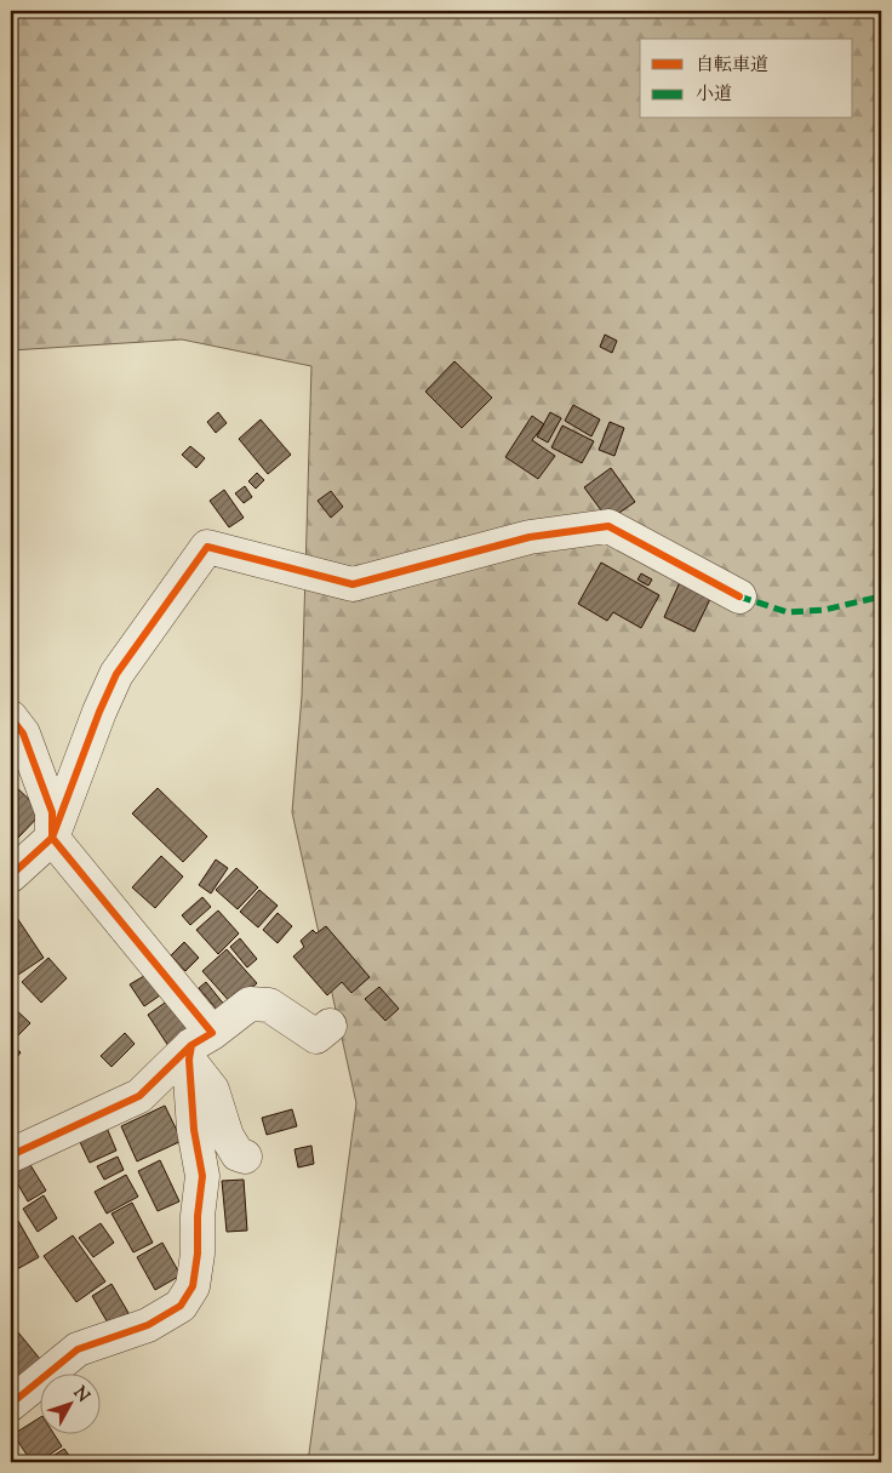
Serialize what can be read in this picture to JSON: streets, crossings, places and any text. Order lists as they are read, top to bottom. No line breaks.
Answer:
{"legend":["自転車道","小道"],"north":"top right"}
